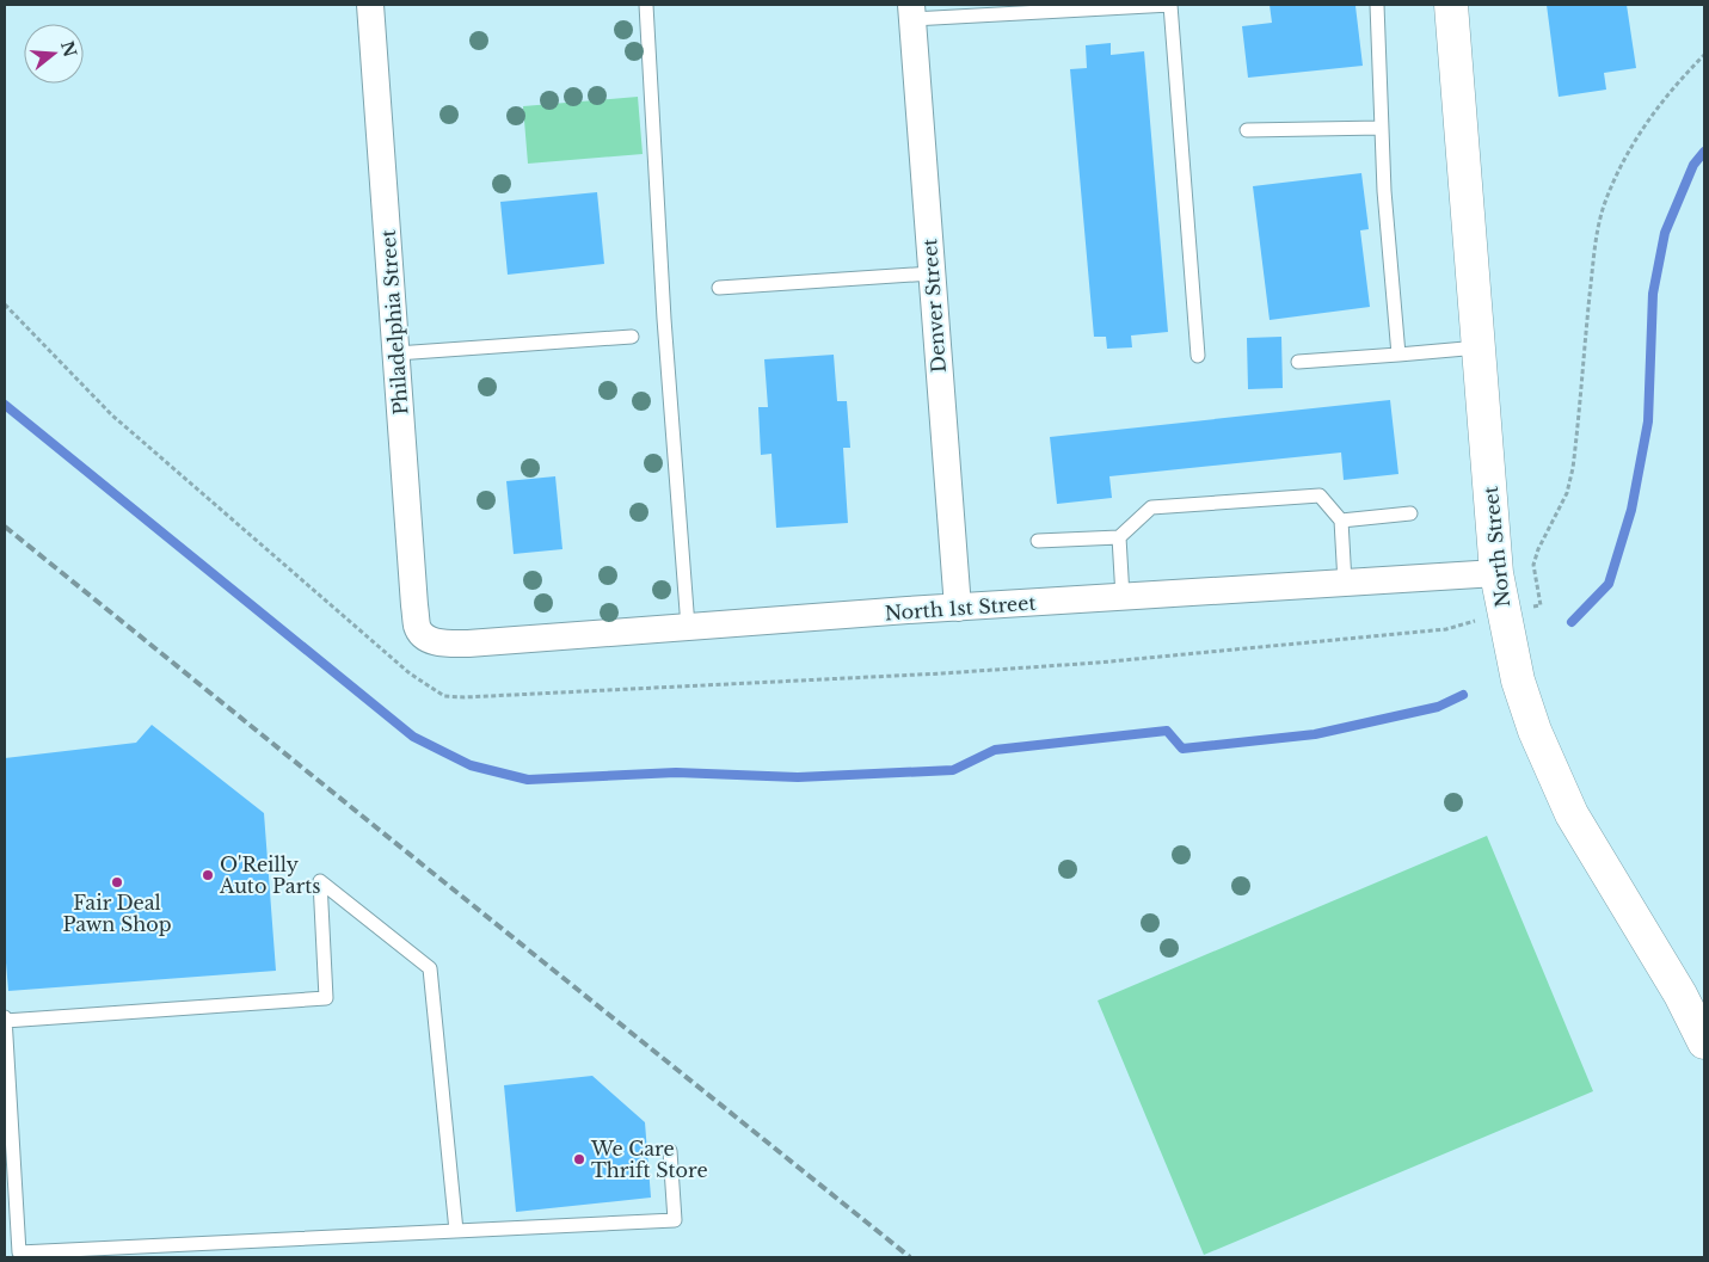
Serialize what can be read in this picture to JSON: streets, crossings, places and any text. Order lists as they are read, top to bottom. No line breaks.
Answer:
{"streets":{"street":["Denver Street","Philadelphia Street","North Street","North 1st Street"]},"crossings":[["Denver Street","North 1st Street"],["Philadelphia Street","North 1st Street"],["North Street","North 1st Street"]],"places":["O'Reilly Auto Parts","Fair Deal Pawn Shop","We Care Thrift Store"],"north":"right"}
